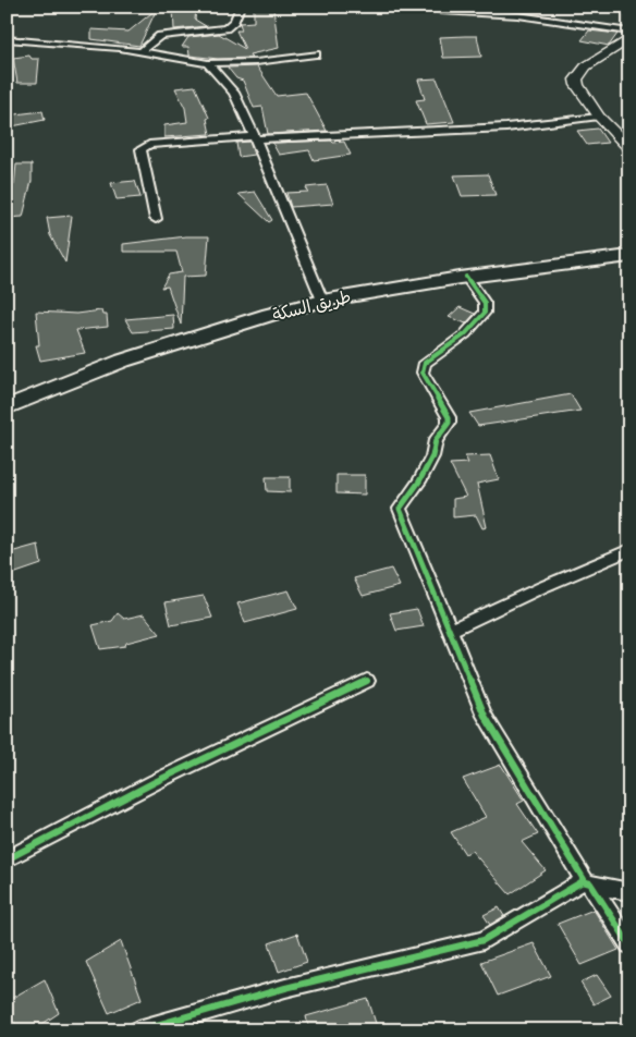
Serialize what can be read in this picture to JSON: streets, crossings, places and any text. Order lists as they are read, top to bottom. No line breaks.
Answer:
{"streets":{"main road":["طريق السكة"]}}
